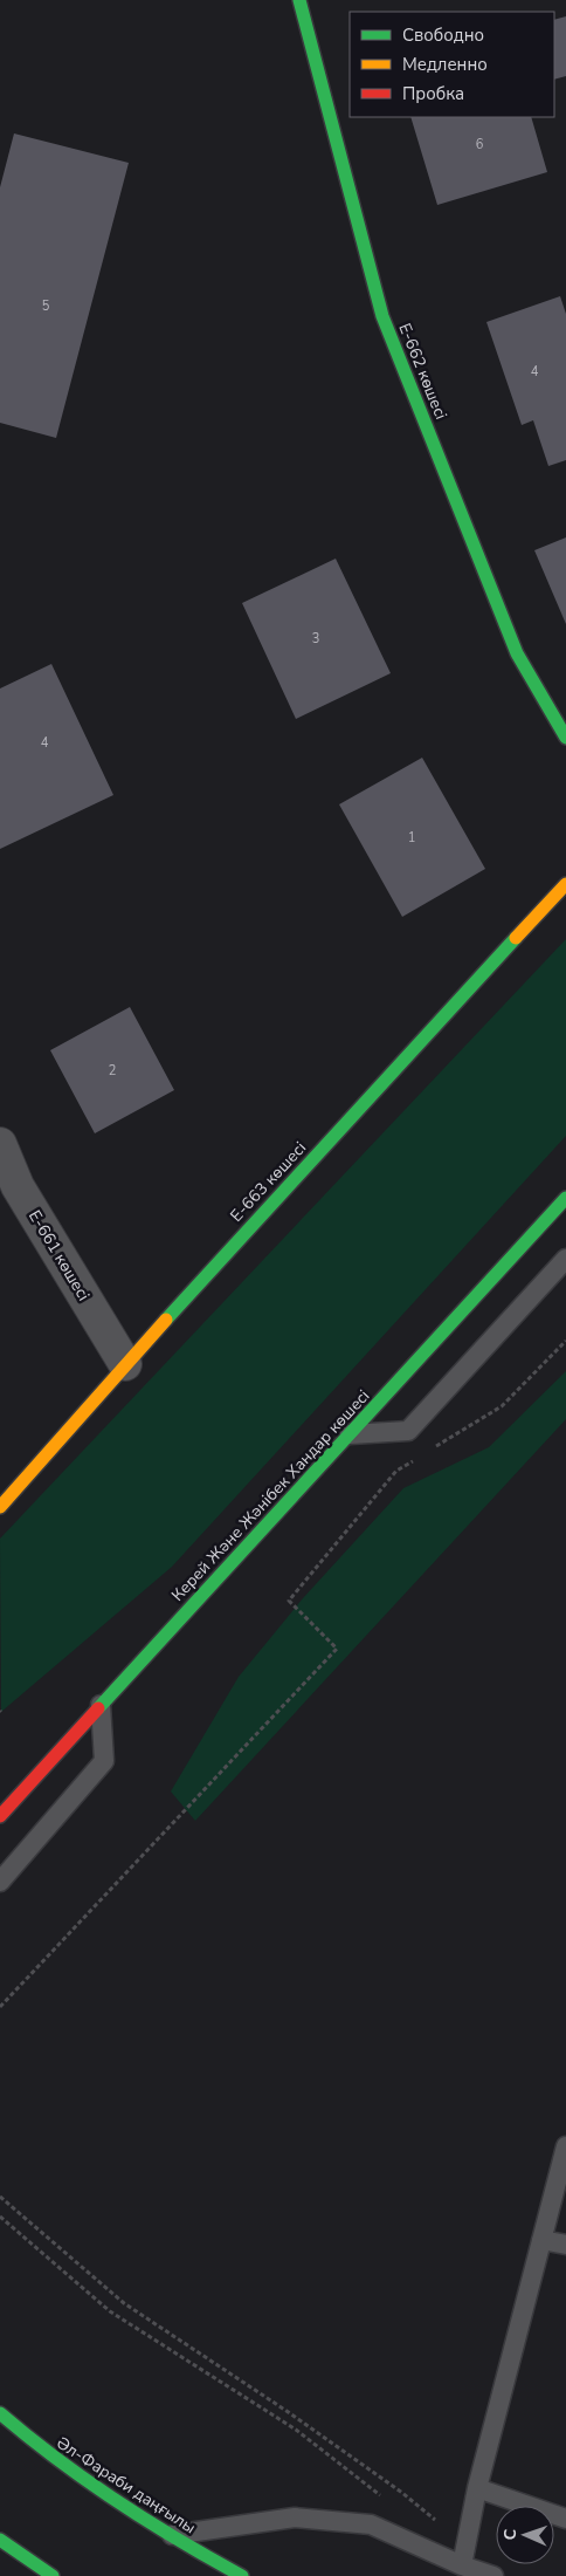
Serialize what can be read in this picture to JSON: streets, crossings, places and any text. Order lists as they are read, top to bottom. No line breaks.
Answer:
{"streets":{"street":["Е-662 көшесі","Е-663 көшесі","Е-661 көшесі","Керей Және Жәнібек Хандар көшесі","Әл-Фараби даңғылы"]},"crossings":[["Е-663 көшесі","Е-661 көшесі"]],"house_numbers":["6","5","4","3","4","1","2"],"legend":["Свободно","Медленно","Пробка"],"north":"left"}
